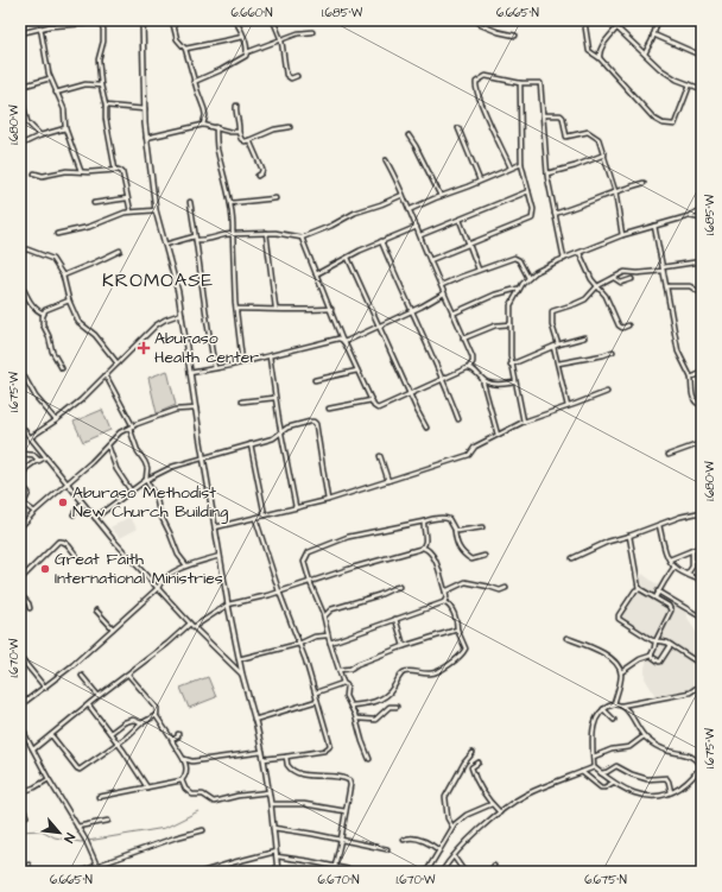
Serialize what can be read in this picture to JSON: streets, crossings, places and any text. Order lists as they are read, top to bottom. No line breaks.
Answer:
{"districts":["KROMOASE"],"places":{"health":["Aburaso Health center"],"other":["Aburaso Methodist New Church Building","Great Faith International Ministries"]},"north":"bottom right","coordinates":["6.660°N","1.685°W","6.665°N","1.680°W","1.675°W","1.670°W","6.670°N","6.675°N"]}
